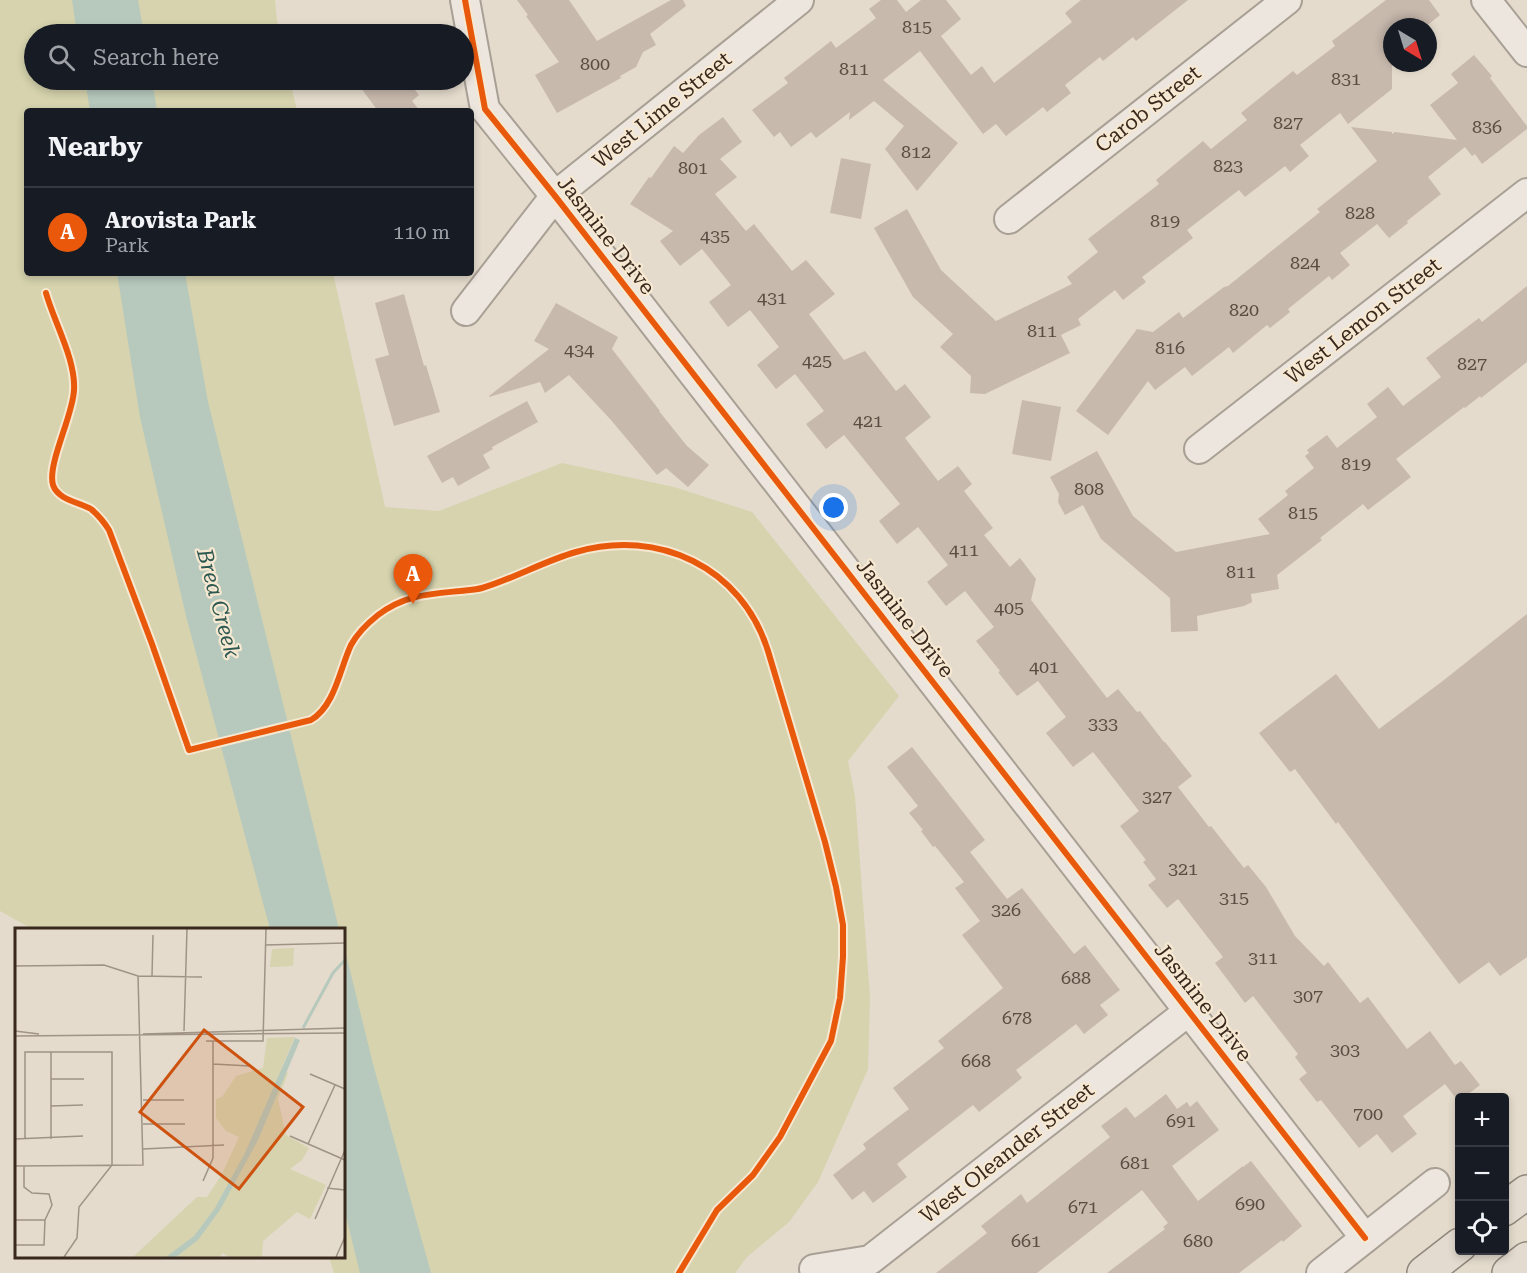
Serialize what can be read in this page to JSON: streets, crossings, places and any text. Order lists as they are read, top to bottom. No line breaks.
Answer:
{"streets":{"street":["Carob Street","West Lime Street","Jasmine Drive","West Lemon Street","West Oleander Street"]},"crossings":[["West Lime Street","Jasmine Drive"],["Jasmine Drive","West Oleander Street"]],"water":["Brea Creek"],"house_numbers":["815","800","811","831","827","836","812","823","801","828","819","435","824","431","820","811","816","434","425","827","421","819","808","815","411","811","405","401","333","327","321","315","326","311","688","307","678","303","668","700","691","681","690","671","661","680"],"north":"bottom right","page":{"search":"Search here","heading":"Nearby","list":[{"mark":"A","name":"Arovista Park","note":"Park","value":"110 m"}],"pins":"A","map_buttons":["+","−"]}}
